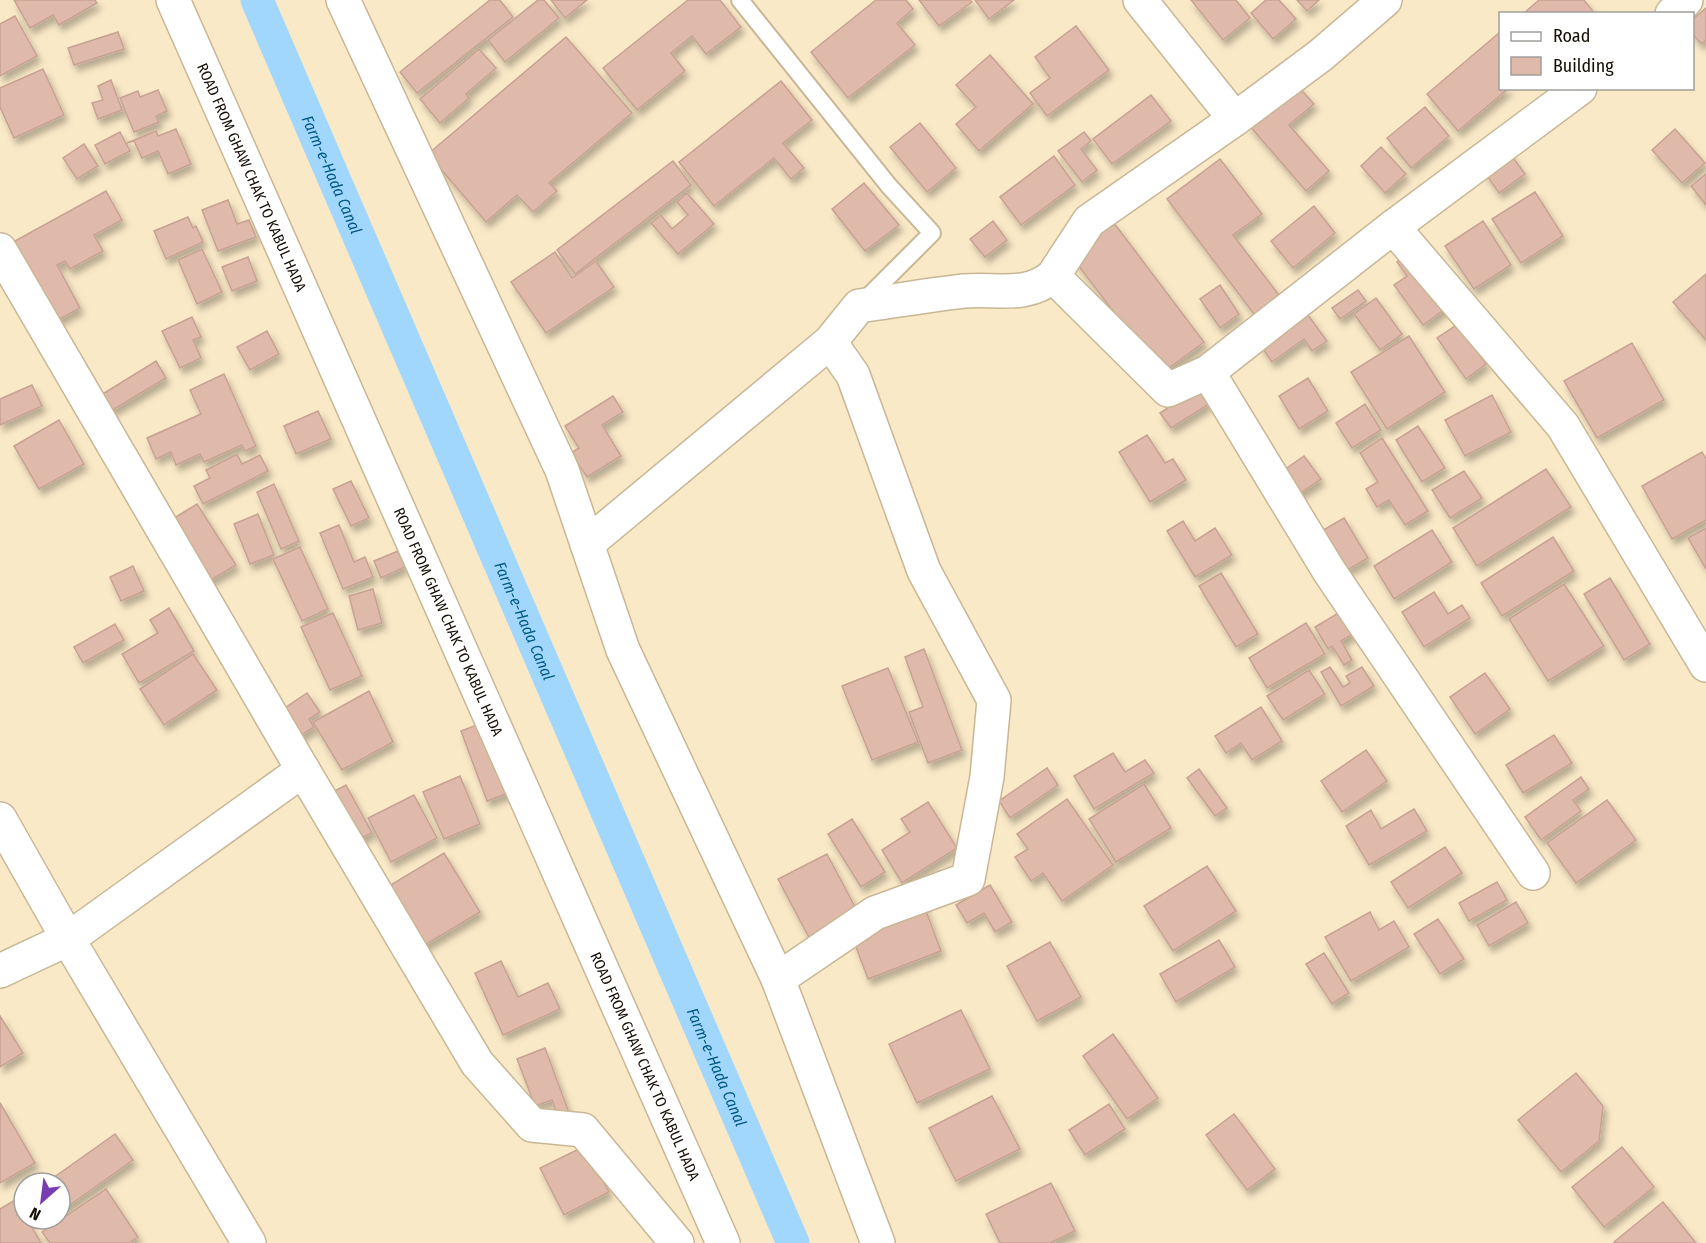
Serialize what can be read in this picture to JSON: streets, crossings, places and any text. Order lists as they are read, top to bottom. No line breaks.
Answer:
{"streets":{"street":["ROAD FROM GHAW CHAK TO KABUL HADA"]},"water":["Farm-e-Hada Canal"],"legend":["Road","Building"],"north":"bottom left"}
